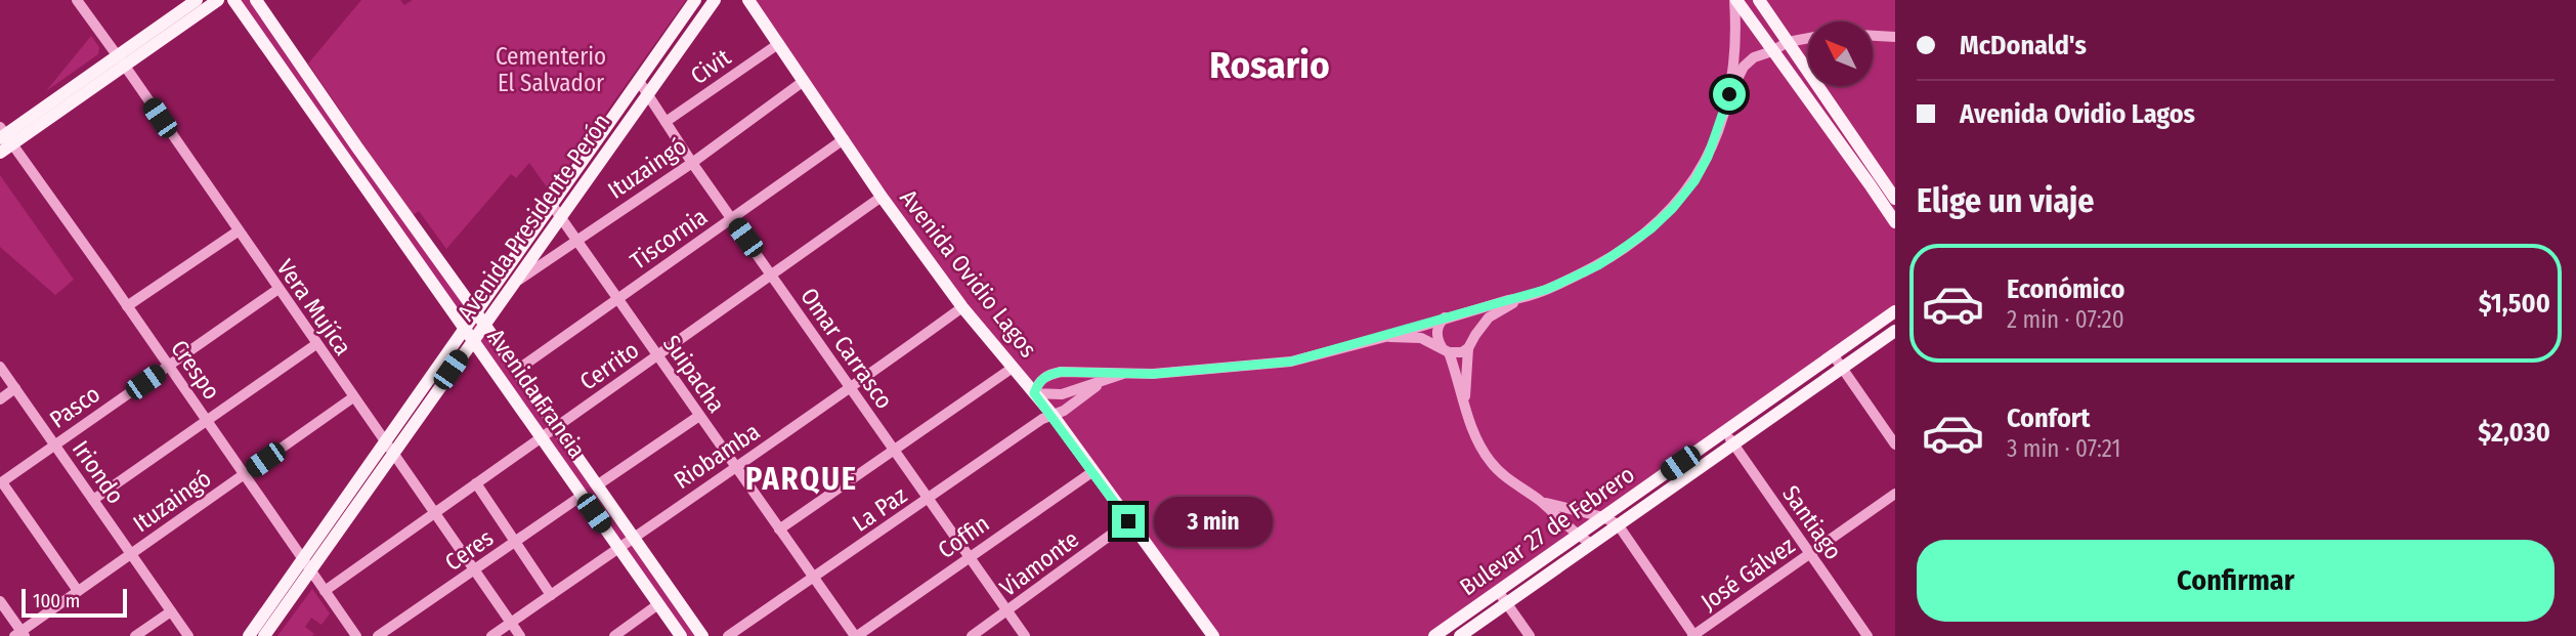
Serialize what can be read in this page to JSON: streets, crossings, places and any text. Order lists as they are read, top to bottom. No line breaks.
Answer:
{"streets":{"main road":["Avenida Presidente Perón","Avenida Ovidio Lagos","Avenida Francia","Bulevar 27 de Febrero"],"street":["Civit","Ituzaingó","Tiscornia","Vera Mujíca","Omar Carrasco","Cerrito","Crespo","Suipacha","Pasco","Riobamba","Iriondo","La Paz","Santiago","Coffin","Ceres","Viamonte","José Gálvez"]},"crossings":[["Civit","Avenida Ovidio Lagos"],["Civit","Omar Carrasco"],["Ituzaingó","Avenida Presidente Perón"],["Ituzaingó","Avenida Ovidio Lagos"],["Ituzaingó","Vera Mujíca"],["Ituzaingó","Omar Carrasco"],["Ituzaingó","Crespo"],["Ituzaingó","Suipacha"],["Ituzaingó","Iriondo"],["Avenida Presidente Perón","Vera Mujíca"],["Avenida Presidente Perón","Omar Carrasco"],["Avenida Presidente Perón","Crespo"],["Avenida Presidente Perón","Suipacha"],["Avenida Presidente Perón","Avenida Francia"],["Tiscornia","Avenida Ovidio Lagos"],["Tiscornia","Omar Carrasco"],["Tiscornia","Suipacha"],["Tiscornia","Avenida Francia"],["Avenida Ovidio Lagos","Cerrito"],["Avenida Ovidio Lagos","Riobamba"],["Avenida Ovidio Lagos","La Paz"],["Avenida Ovidio Lagos","Coffin"],["Avenida Ovidio Lagos","Viamonte"],["Vera Mujíca","Cerrito"],["Vera Mujíca","Pasco"],["Vera Mujíca","Riobamba"],["Vera Mujíca","Ceres"],["Omar Carrasco","Cerrito"],["Omar Carrasco","Riobamba"],["Omar Carrasco","La Paz"],["Omar Carrasco","Coffin"],["Omar Carrasco","Viamonte"],["Cerrito","Crespo"],["Cerrito","Suipacha"],["Cerrito","Avenida Francia"],["Crespo","Pasco"],["Suipacha","Riobamba"],["Suipacha","La Paz"],["Suipacha","Coffin"],["Avenida Francia","Riobamba"],["Avenida Francia","Ceres"],["Pasco","Iriondo"],["Santiago","Bulevar 27 de Febrero"],["Santiago","José Gálvez"]],"districts":["Rosario","PARQUE"],"parks":["Cementerio El Salvador"],"scale_bar":"100 m","north":"top left","page":{"banner":["McDonald's","Avenida Ovidio Lagos"],"heading":"Elige un viaje","list":[{"name":"Económico","note":"2 min · 07:20","value":"$1,500"},{"name":"Confort","note":"3 min · 07:21","value":"$2,030"}],"bubble":"3 min","buttons":"Confirmar","scale":"100 m"}}
